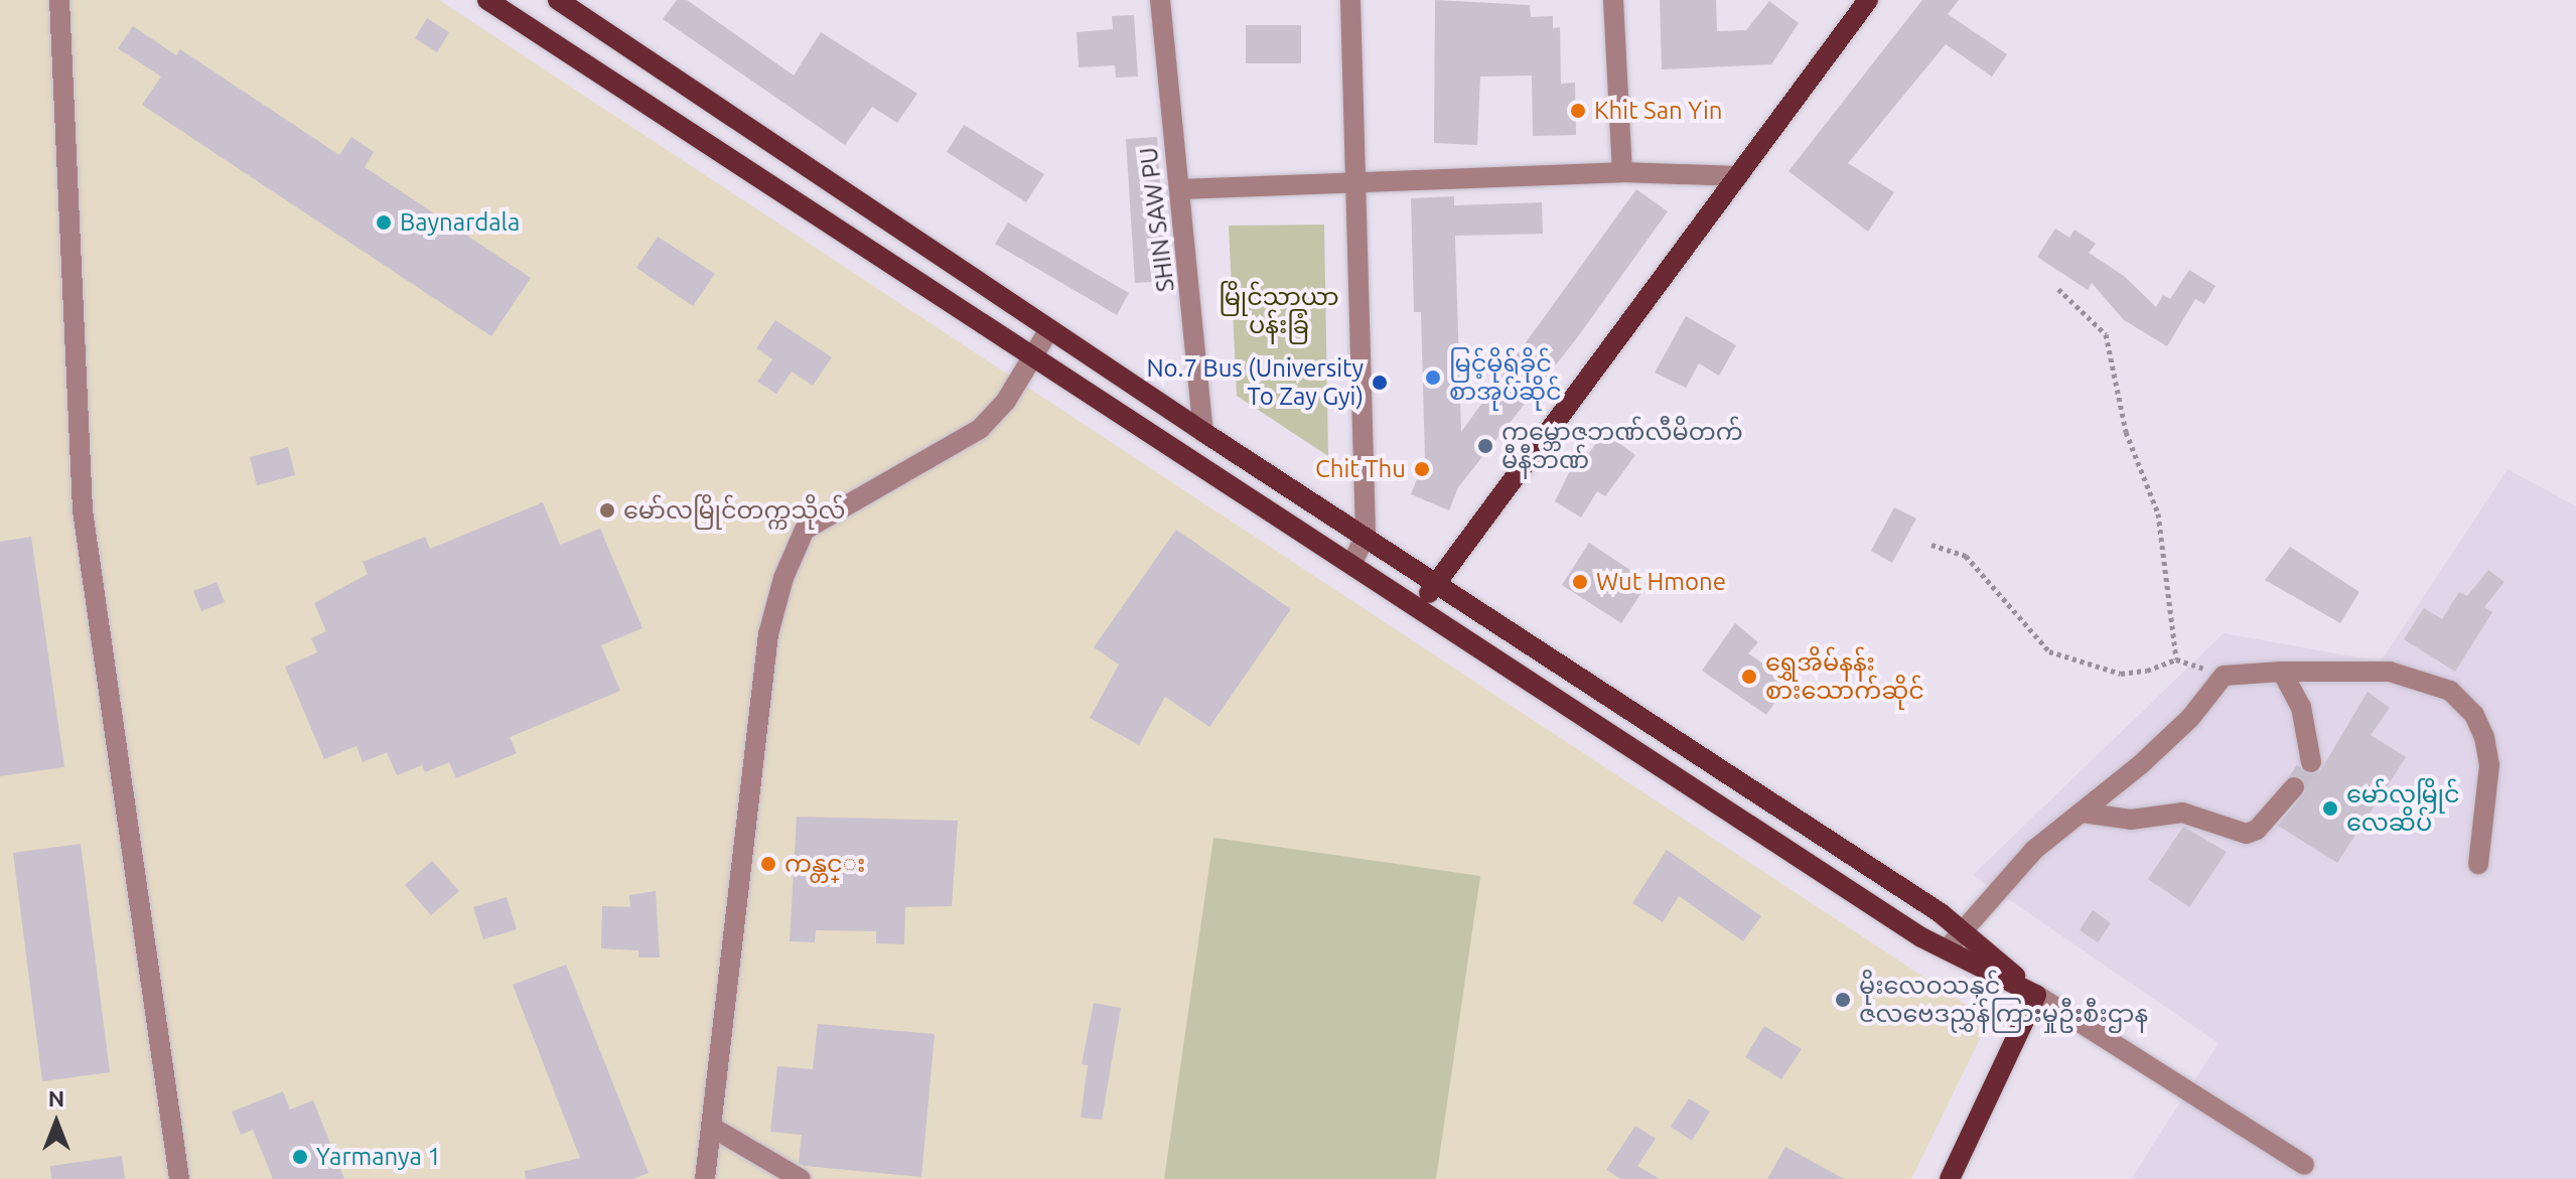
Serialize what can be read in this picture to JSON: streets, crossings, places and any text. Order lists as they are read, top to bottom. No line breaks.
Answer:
{"streets":{"street":["SHIN SAW PU"]},"parks":["မြိုင်သာယာ ပန်းခြံ"],"places":["Khit San Yin","Baynardala","မြင့်မိုရ်ခိုင် စာအုပ်ဆိုင်","No.7 Bus (University To Zay Gyi)","ကမ္ဘောဇဘဏ်လီမိတက် မီနီဘဏ်","Chit Thu","မော်လမြိုင်တက္ကသိုလ်","Wut Hmone","ရွှေအိမ်နန်း စားသောက်ဆိုင်","မော်လမြိုင် လေဆိပ်","ကန္တင္း","မိုးလေဝသနှင့် ဇလဗေဒညွှန်ကြားမှုဦးစီးဌာန","Yarmanya 1"],"north":"top"}
